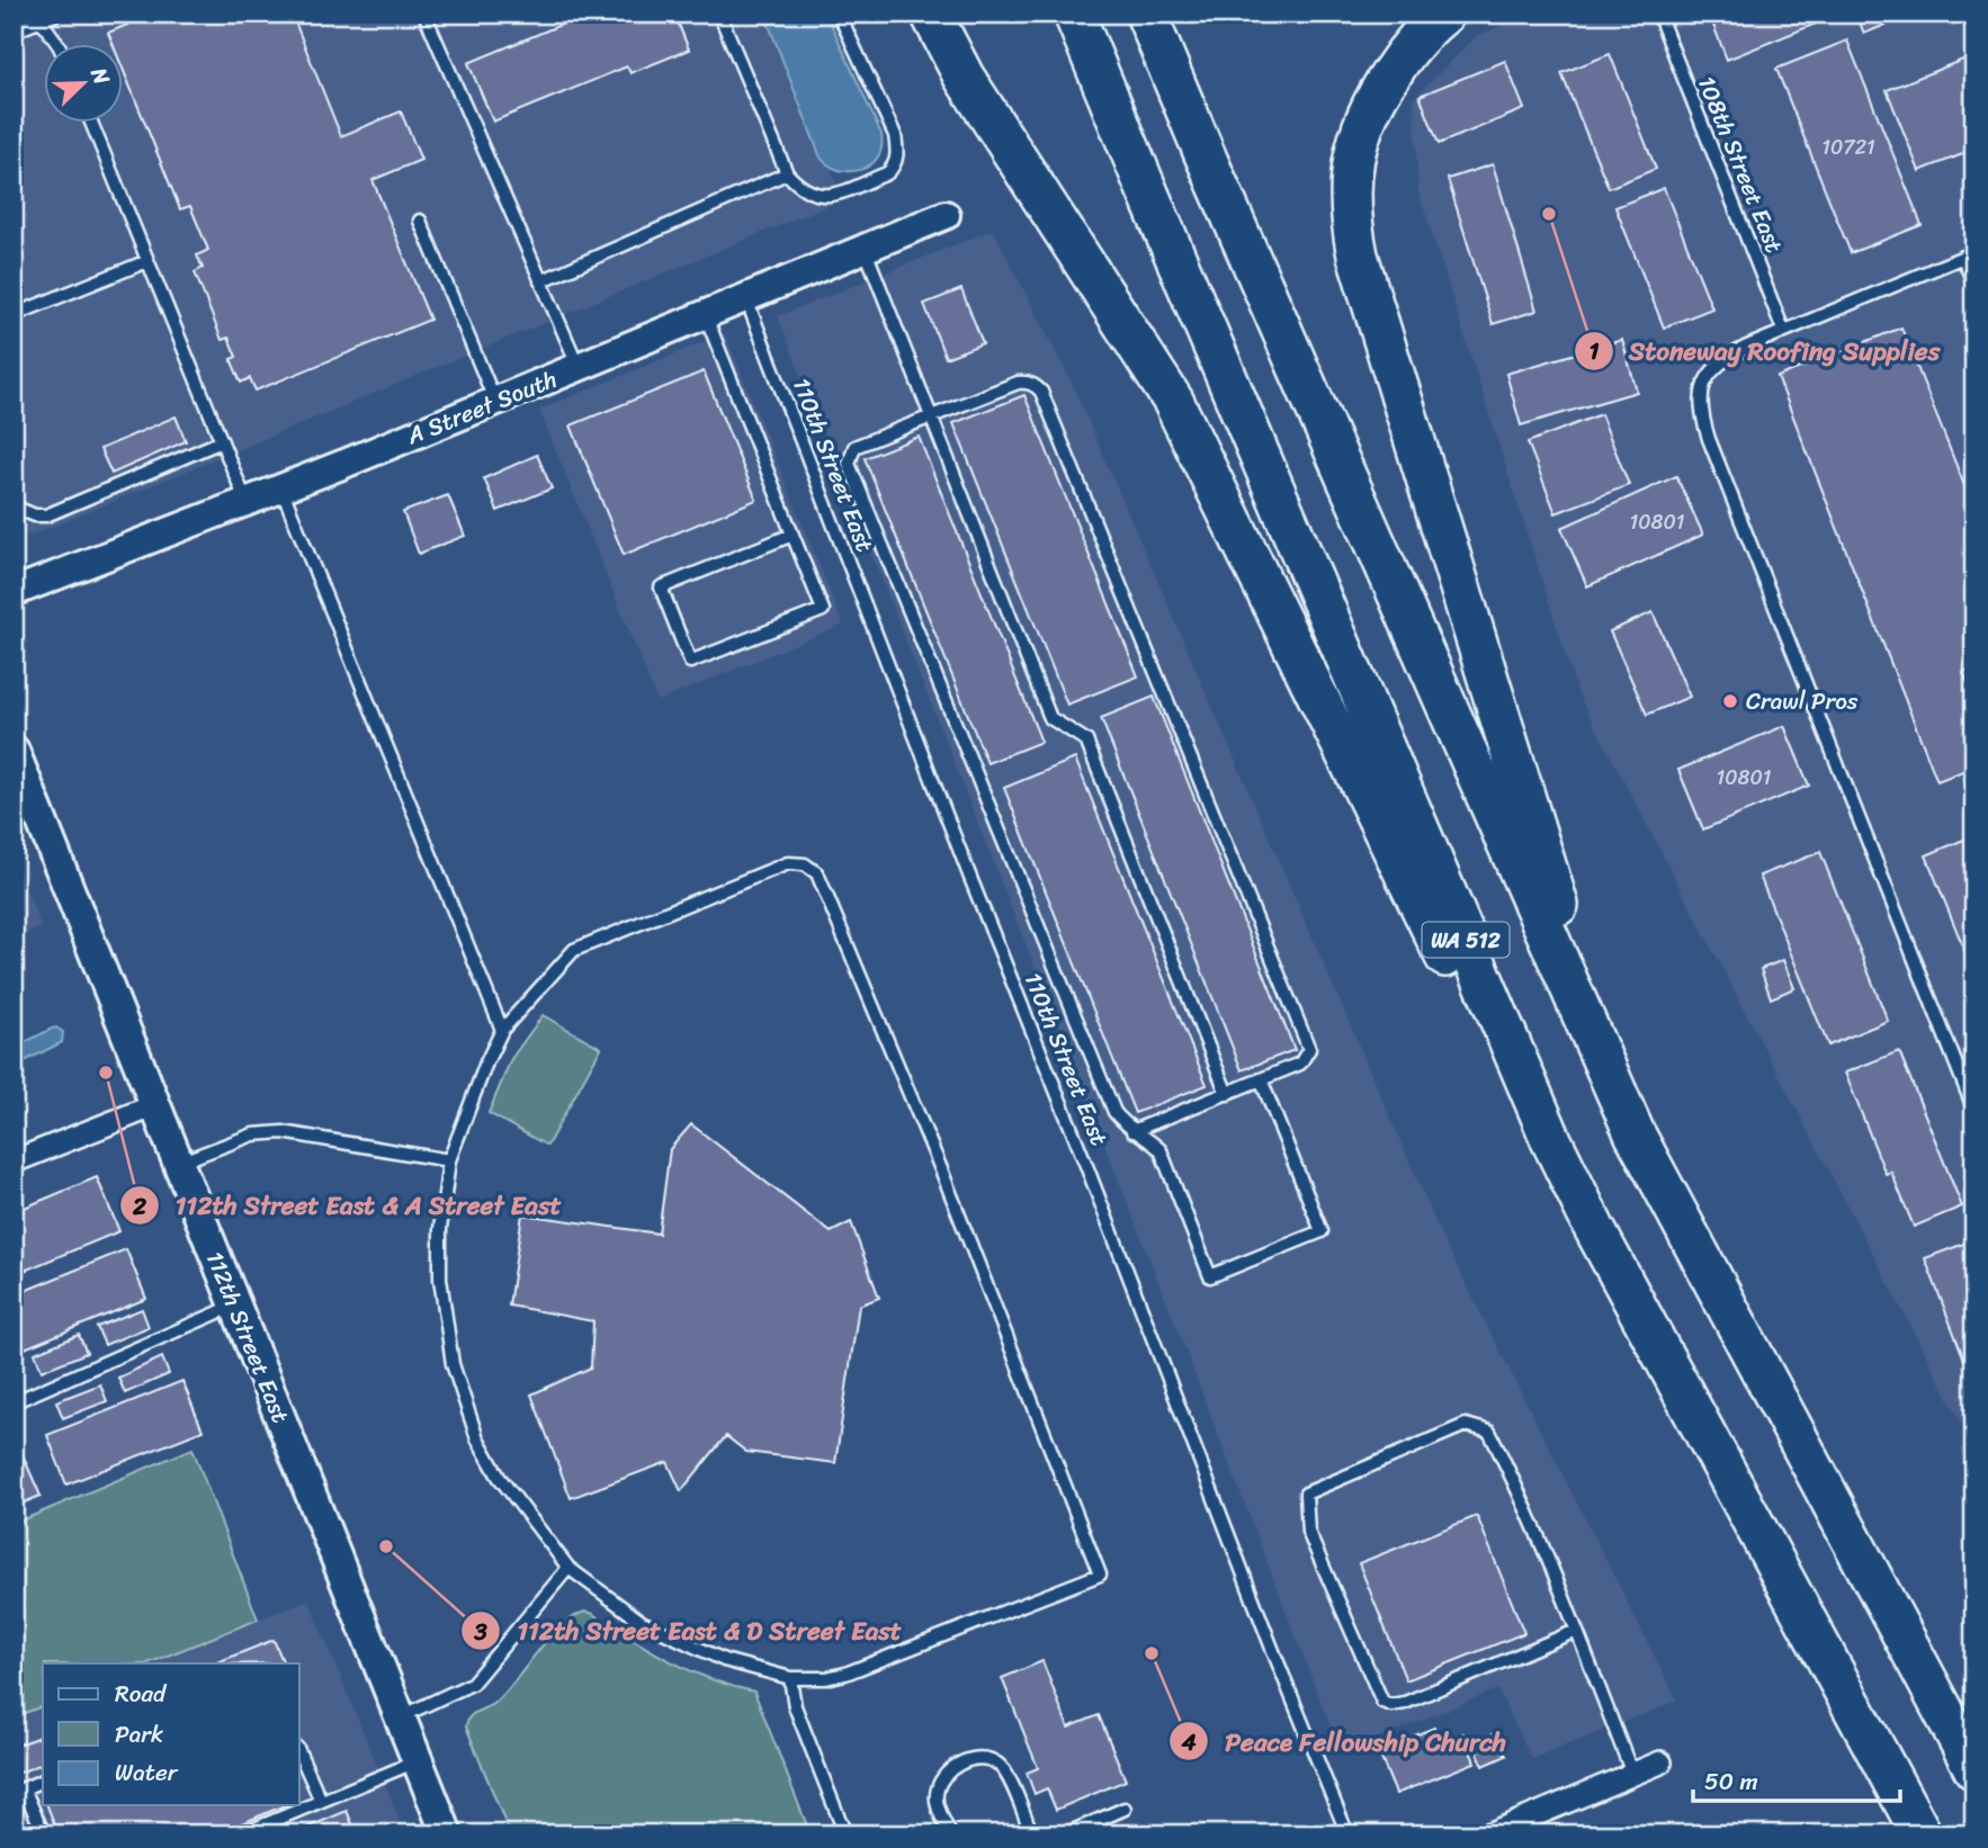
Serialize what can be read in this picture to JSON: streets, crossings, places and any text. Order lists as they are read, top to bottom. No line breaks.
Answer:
{"streets":{"highway":["WA 512"],"main road":["112th Street East"],"street":["A Street South"],"lane":["108th Street East","110th Street East"]},"crossings":[["A Street South","110th Street East"]],"places":["Stoneway Roofing Supplies","Crawl Pros","112th Street East & A Street East","112th Street East & D Street East","Peace Fellowship Church"],"house_numbers":["10721","10801","10801"],"legend":["Road","Park","Water"],"scale_bar":"50 m","north":"top right"}
